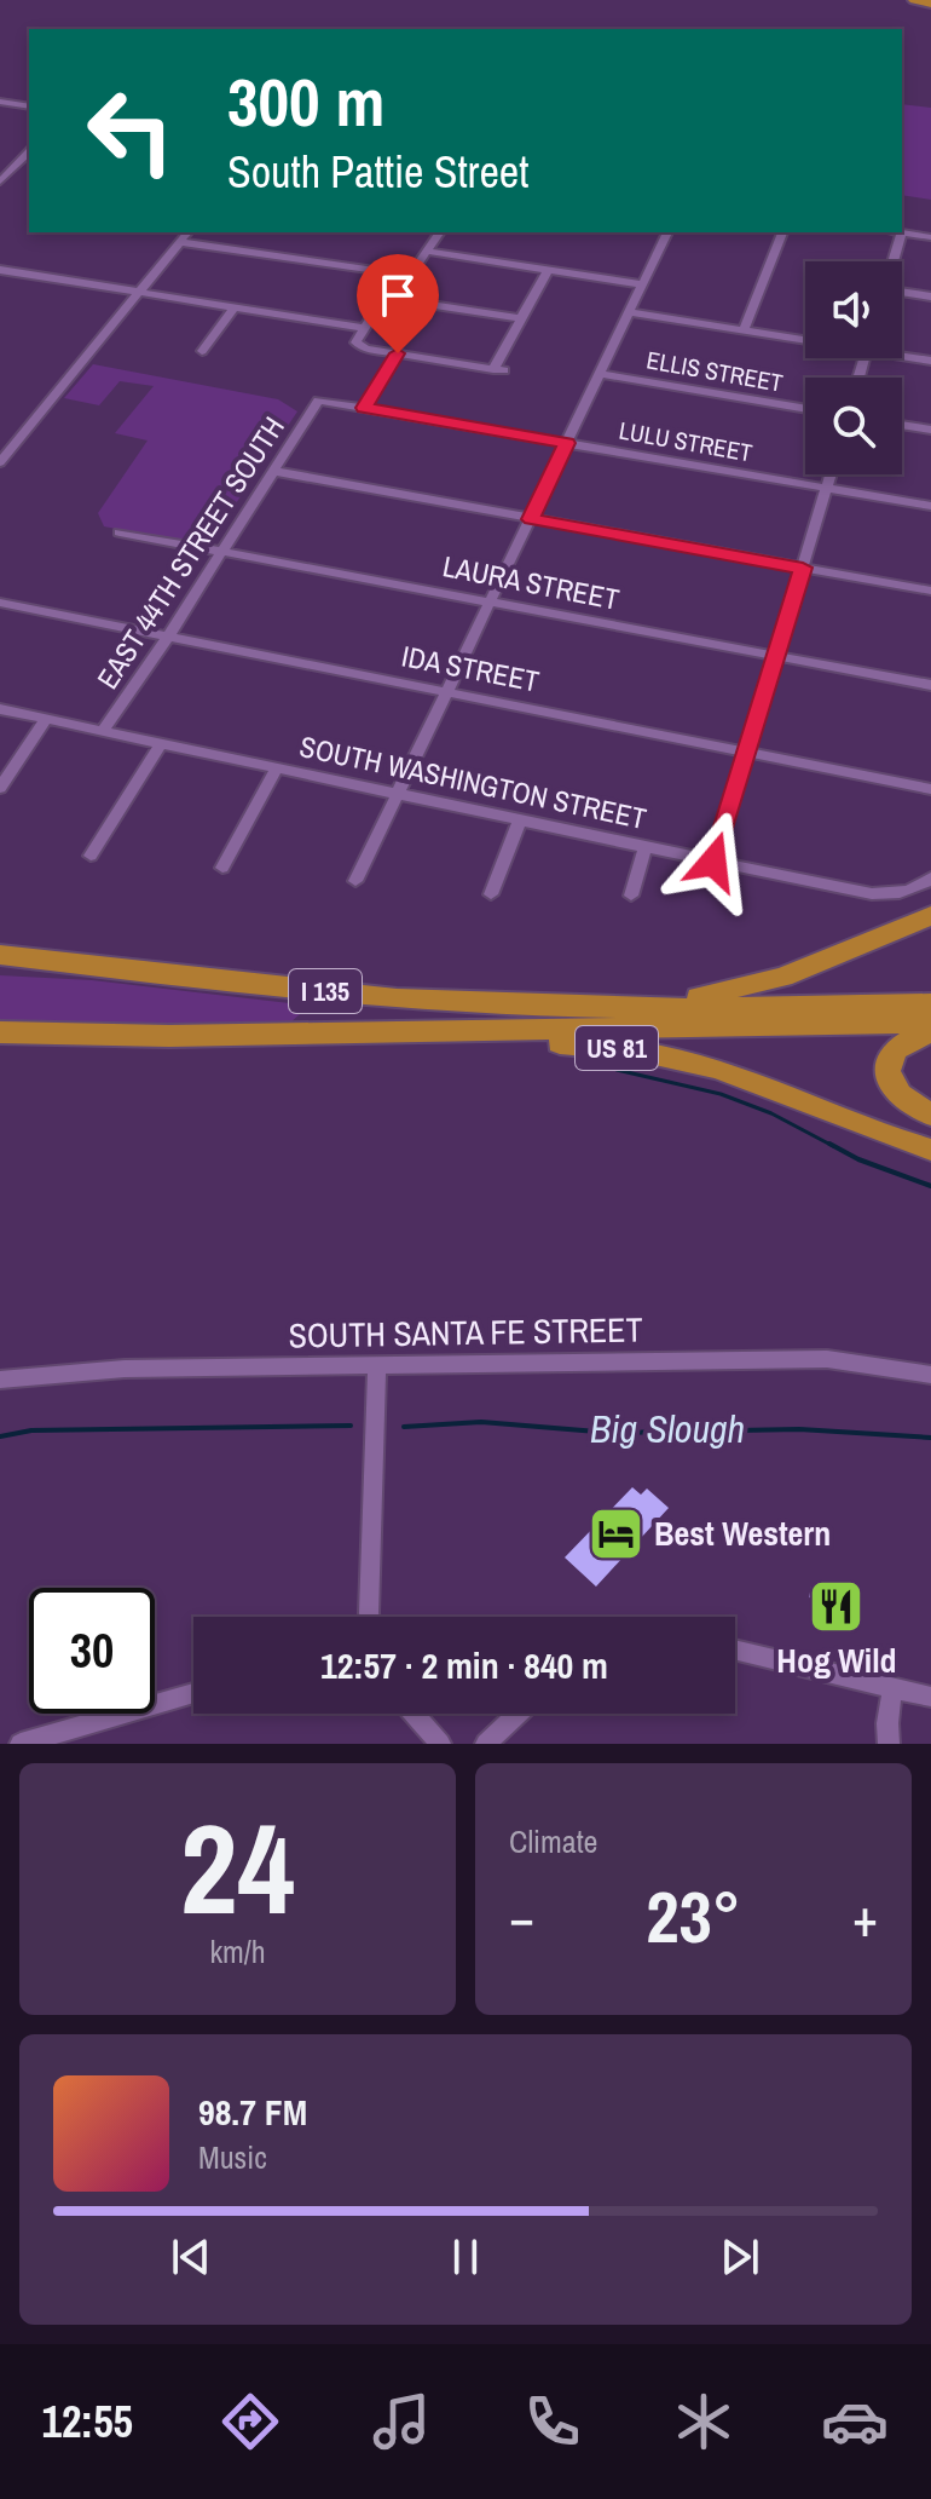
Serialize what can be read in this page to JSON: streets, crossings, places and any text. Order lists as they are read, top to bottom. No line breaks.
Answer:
{"streets":{"highway":["I 135","US 81"],"street":["ELLIS STREET","LULU STREET","EAST 44TH STREET SOUTH","LAURA STREET","IDA STREET","SOUTH WASHINGTON STREET","SOUTH SANTA FE STREET"]},"crossings":[["LULU STREET","EAST 44TH STREET SOUTH"],["EAST 44TH STREET SOUTH","LAURA STREET"],["EAST 44TH STREET SOUTH","IDA STREET"],["EAST 44TH STREET SOUTH","SOUTH WASHINGTON STREET"],["I 135","US 81"]],"water":["Big Slough"],"places":{"hotel":["Best Western"],"restaurant":["Hog Wild"]},"page":{"turn":["300 m","South Pattie Street"],"limit":"30","trip":"12:57 · 2 min · 840 m","tile":[["24","km/h"],"Climate"],"heat":["−","23°","+"],"song":["98.7 FM","Music"],"tabs":"12:55"}}
